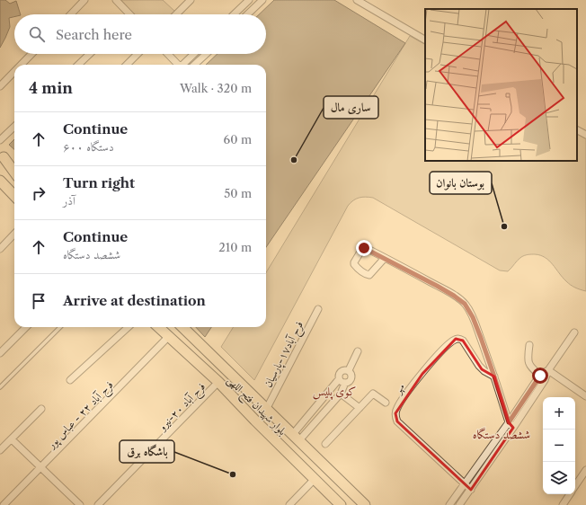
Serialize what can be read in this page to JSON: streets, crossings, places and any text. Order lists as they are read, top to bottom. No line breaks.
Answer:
{"streets":{"main road":["بلوار شهیدان فتح اللهی"],"street":["فرح آباد۱۷-پارسیان","مهر","فرح آباد ۲۰-نیرو","فرح آباد ۲۲ - عباس پور"]},"crossings":[["فرح آباد۱۷-پارسیان","بلوار شهیدان فتح اللهی"],["بلوار شهیدان فتح اللهی","فرح آباد ۲۰-نیرو"],["بلوار شهیدان فتح اللهی","فرح آباد ۲۲ - عباس پور"]],"districts":["کوی پلیس","ششصد دستگاه"],"places":["ساری مال","بوستان بانوان","باشگاه برق"],"page":{"search":"Search here","heading":["4 min","Walk · 320 m"],"list":[["Continue","۶۰۰ دستگاه","60 m"],["Turn right","آذر","50 m"],["Continue","ششصد دستگاه","210 m"],"Arrive at destination"],"map_buttons":["+","−"]}}
